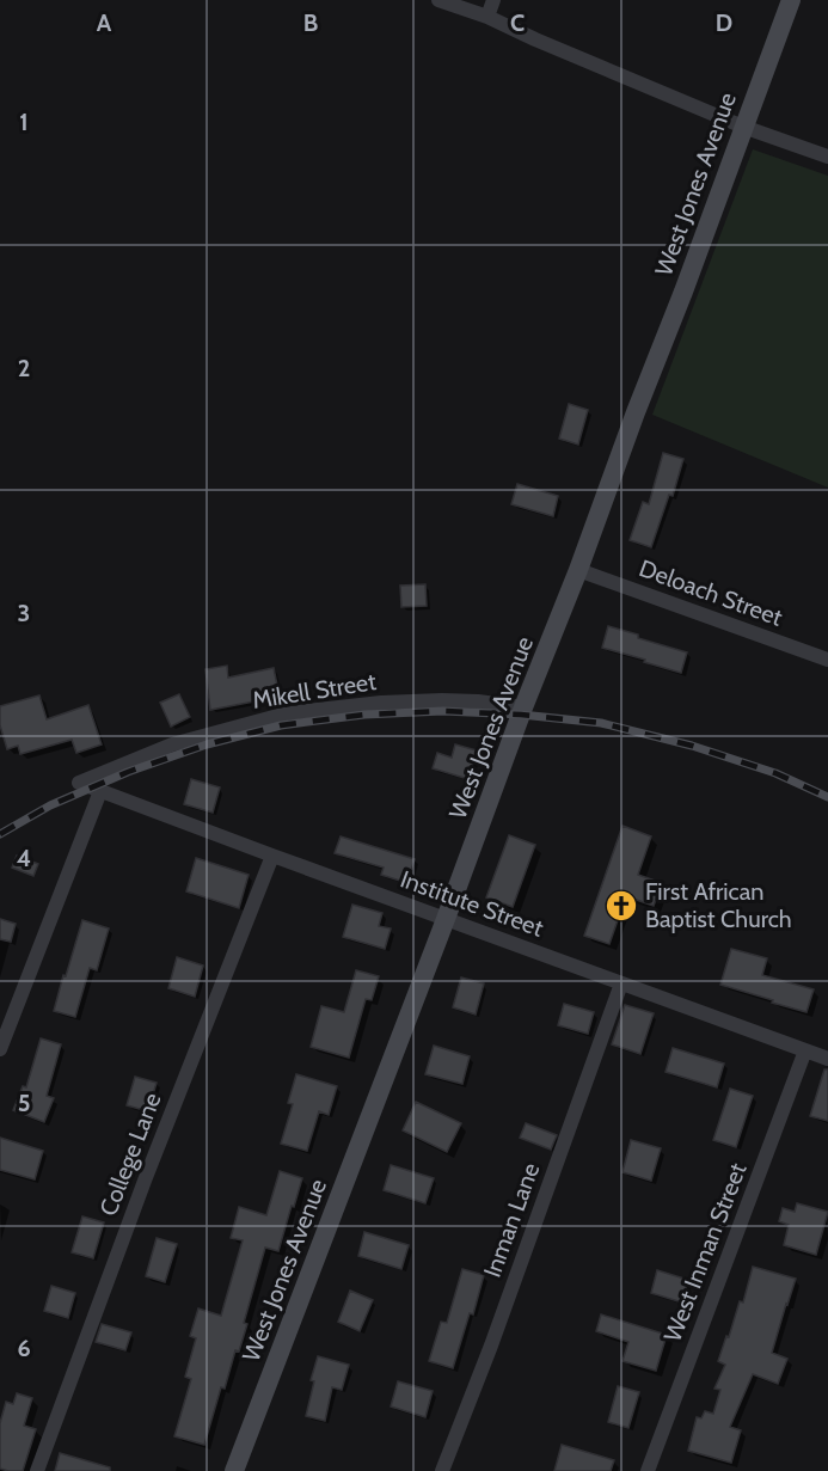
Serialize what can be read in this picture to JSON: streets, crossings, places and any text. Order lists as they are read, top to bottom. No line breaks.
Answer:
{"streets":{"street":["West Jones Avenue","Deloach Street","Mikell Street","Institute Street","College Lane","Inman Lane","West Inman Street"]},"crossings":[["West Jones Avenue","Deloach Street"],["West Jones Avenue","Mikell Street"],["West Jones Avenue","Institute Street"],["Mikell Street","Institute Street"],["Institute Street","College Lane"],["Institute Street","Inman Lane"],["Institute Street","West Inman Street"]],"places":{"church":["First African Baptist Church"]},"grid":{"columns":["A","B","C","D"],"rows":["1","2","3","4","5","6"]}}
